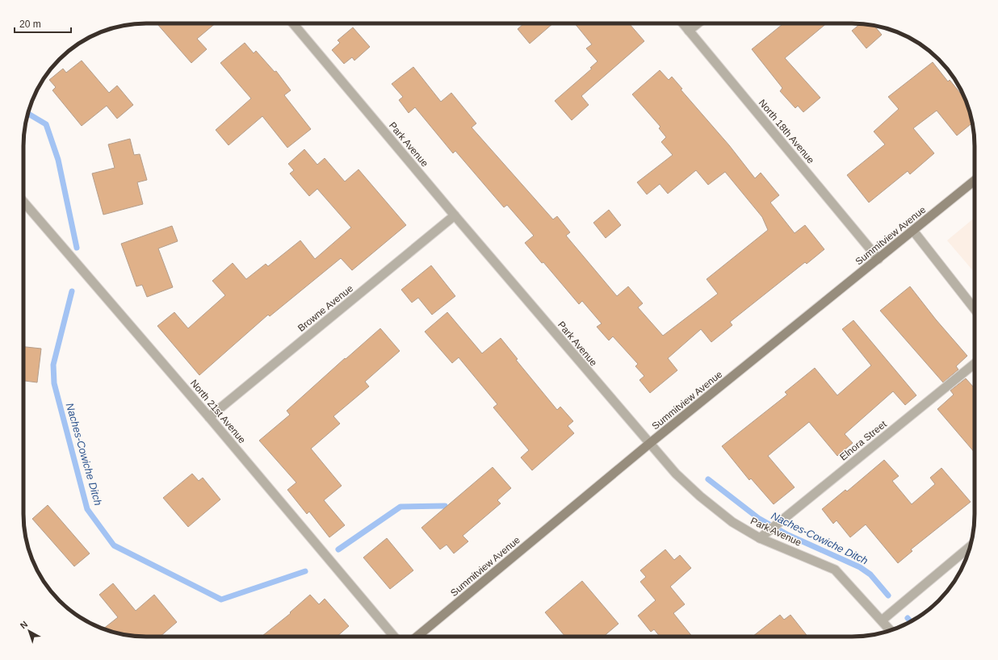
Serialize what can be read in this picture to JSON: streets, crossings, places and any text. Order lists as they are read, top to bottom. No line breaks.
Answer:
{"streets":{"main road":["Summitview Avenue"],"street":["North 18th Avenue","Park Avenue","Browne Avenue","North 21st Avenue","Elnora Street"]},"crossings":[["North 18th Avenue","Summitview Avenue"],["Park Avenue","Summitview Avenue"],["Park Avenue","Browne Avenue"],["Park Avenue","Elnora Street"],["Browne Avenue","North 21st Avenue"]],"water":["Naches-Cowiche Ditch"],"scale_bar":"20 m","north":"top left"}
